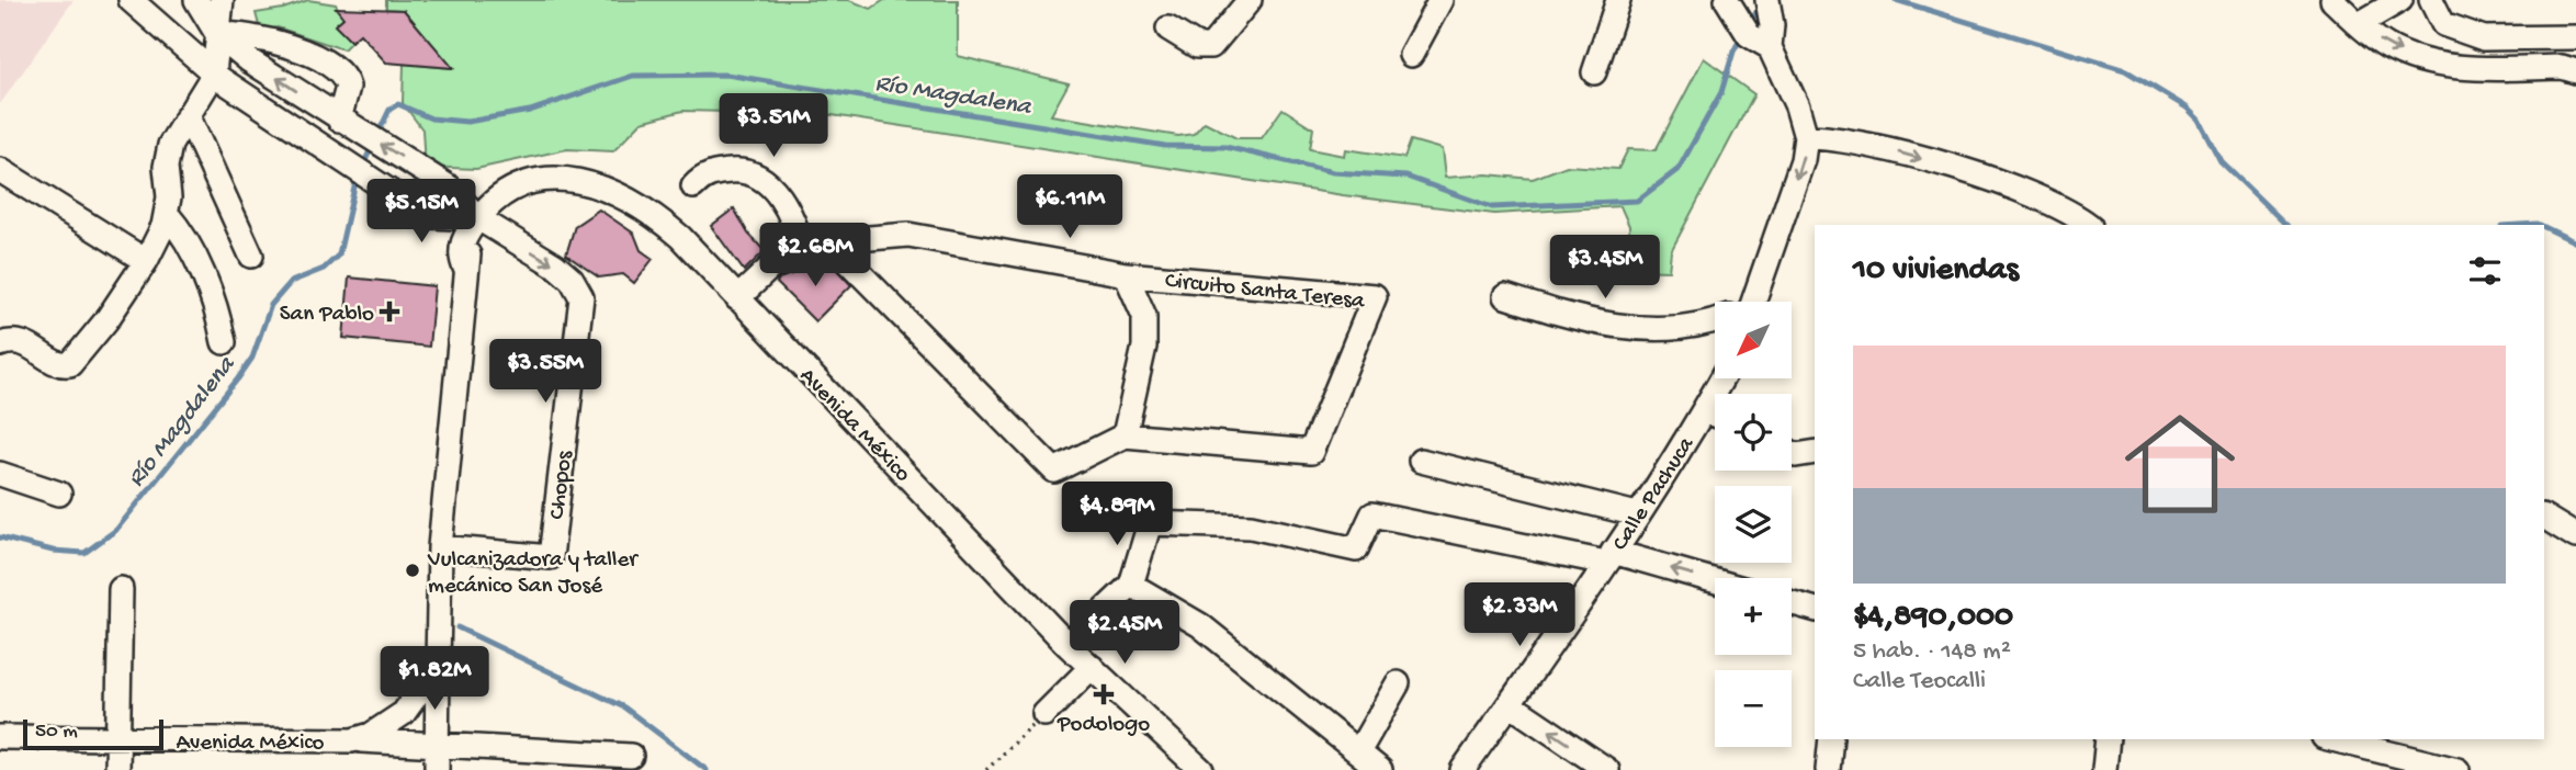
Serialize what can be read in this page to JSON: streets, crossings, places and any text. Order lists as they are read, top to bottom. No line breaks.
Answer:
{"streets":{"street":["Circuito Santa Teresa","Avenida México","Chopos","Calle Pachuca"]},"crossings":[["Circuito Santa Teresa","Avenida México"],["Avenida México","Chopos"]],"water":["Río Magdalena"],"places":{"health":["San Pablo","Podologo"],"other":["Vulcanizadora y taller mecánico San José"]},"scale_bar":"50 m","north":"bottom left","page":{"price":["$3.51M","$6.11M","$5.15M","$2.68M","$3.45M","$3.55M","$4.89M","$2.33M","$2.45M","$1.82M"],"heading":"10 viviendas","map_buttons":["+","−"],"list":[{"name":"$4,890,000","note":"5 hab. · 148 m² · Calle Teocalli"}],"scale":"50 m"}}
